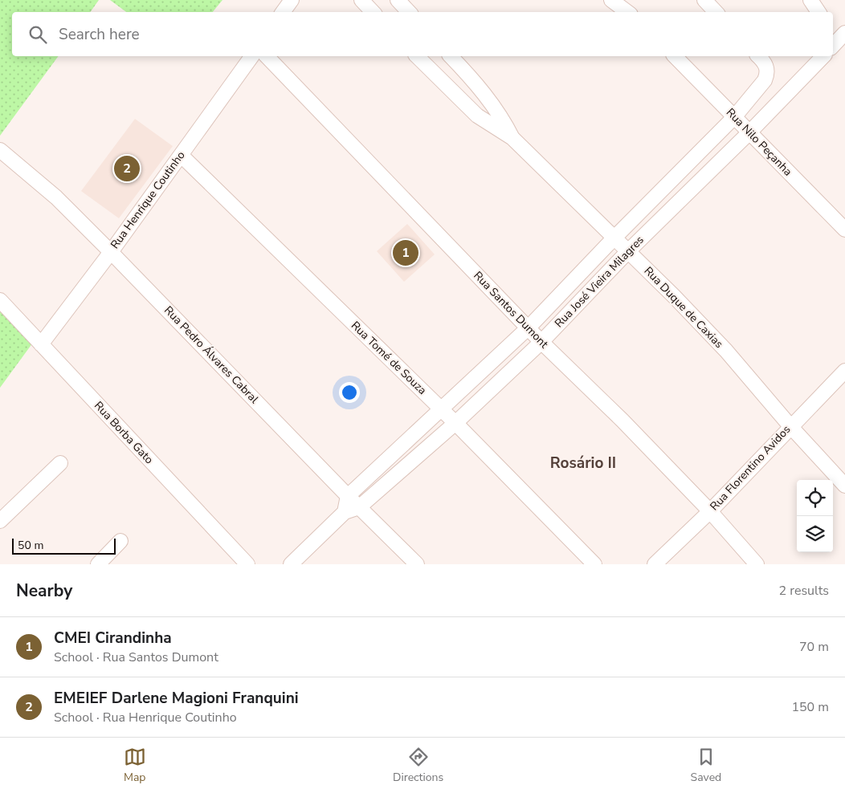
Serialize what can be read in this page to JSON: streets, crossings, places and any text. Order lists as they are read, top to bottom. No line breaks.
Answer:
{"streets":{"street":["Rua Nilo Peçanha","Rua Henrique Coutinho","Rua José Vieira Milagres","Rua Duque de Caxias","Rua Santos Dumont","Rua Pedro Álvares Cabral","Rua Tomé de Souza","Rua Borba Gato","Rua Florentino Avidos"]},"crossings":[["Rua Nilo Peçanha","Rua José Vieira Milagres"],["Rua Henrique Coutinho","Rua Pedro Álvares Cabral"],["Rua Henrique Coutinho","Rua Tomé de Souza"],["Rua Henrique Coutinho","Rua Borba Gato"],["Rua José Vieira Milagres","Rua Duque de Caxias"],["Rua José Vieira Milagres","Rua Santos Dumont"],["Rua José Vieira Milagres","Rua Pedro Álvares Cabral"],["Rua José Vieira Milagres","Rua Tomé de Souza"],["Rua Duque de Caxias","Rua Florentino Avidos"],["Rua Santos Dumont","Rua Florentino Avidos"]],"districts":["Rosário II"],"scale_bar":"50 m","page":{"search":"Search here","pins":["2","1"],"scale":"50 m","heading":["Nearby","2 results"],"list":[{"mark":"1","name":"CMEI Cirandinha","note":"School · Rua Santos Dumont","value":"70 m"},{"mark":"2","name":"EMEIEF Darlene Magioni Franquini","note":"School · Rua Henrique Coutinho","value":"150 m"}],"nav":["Map","Directions","Saved"]}}
